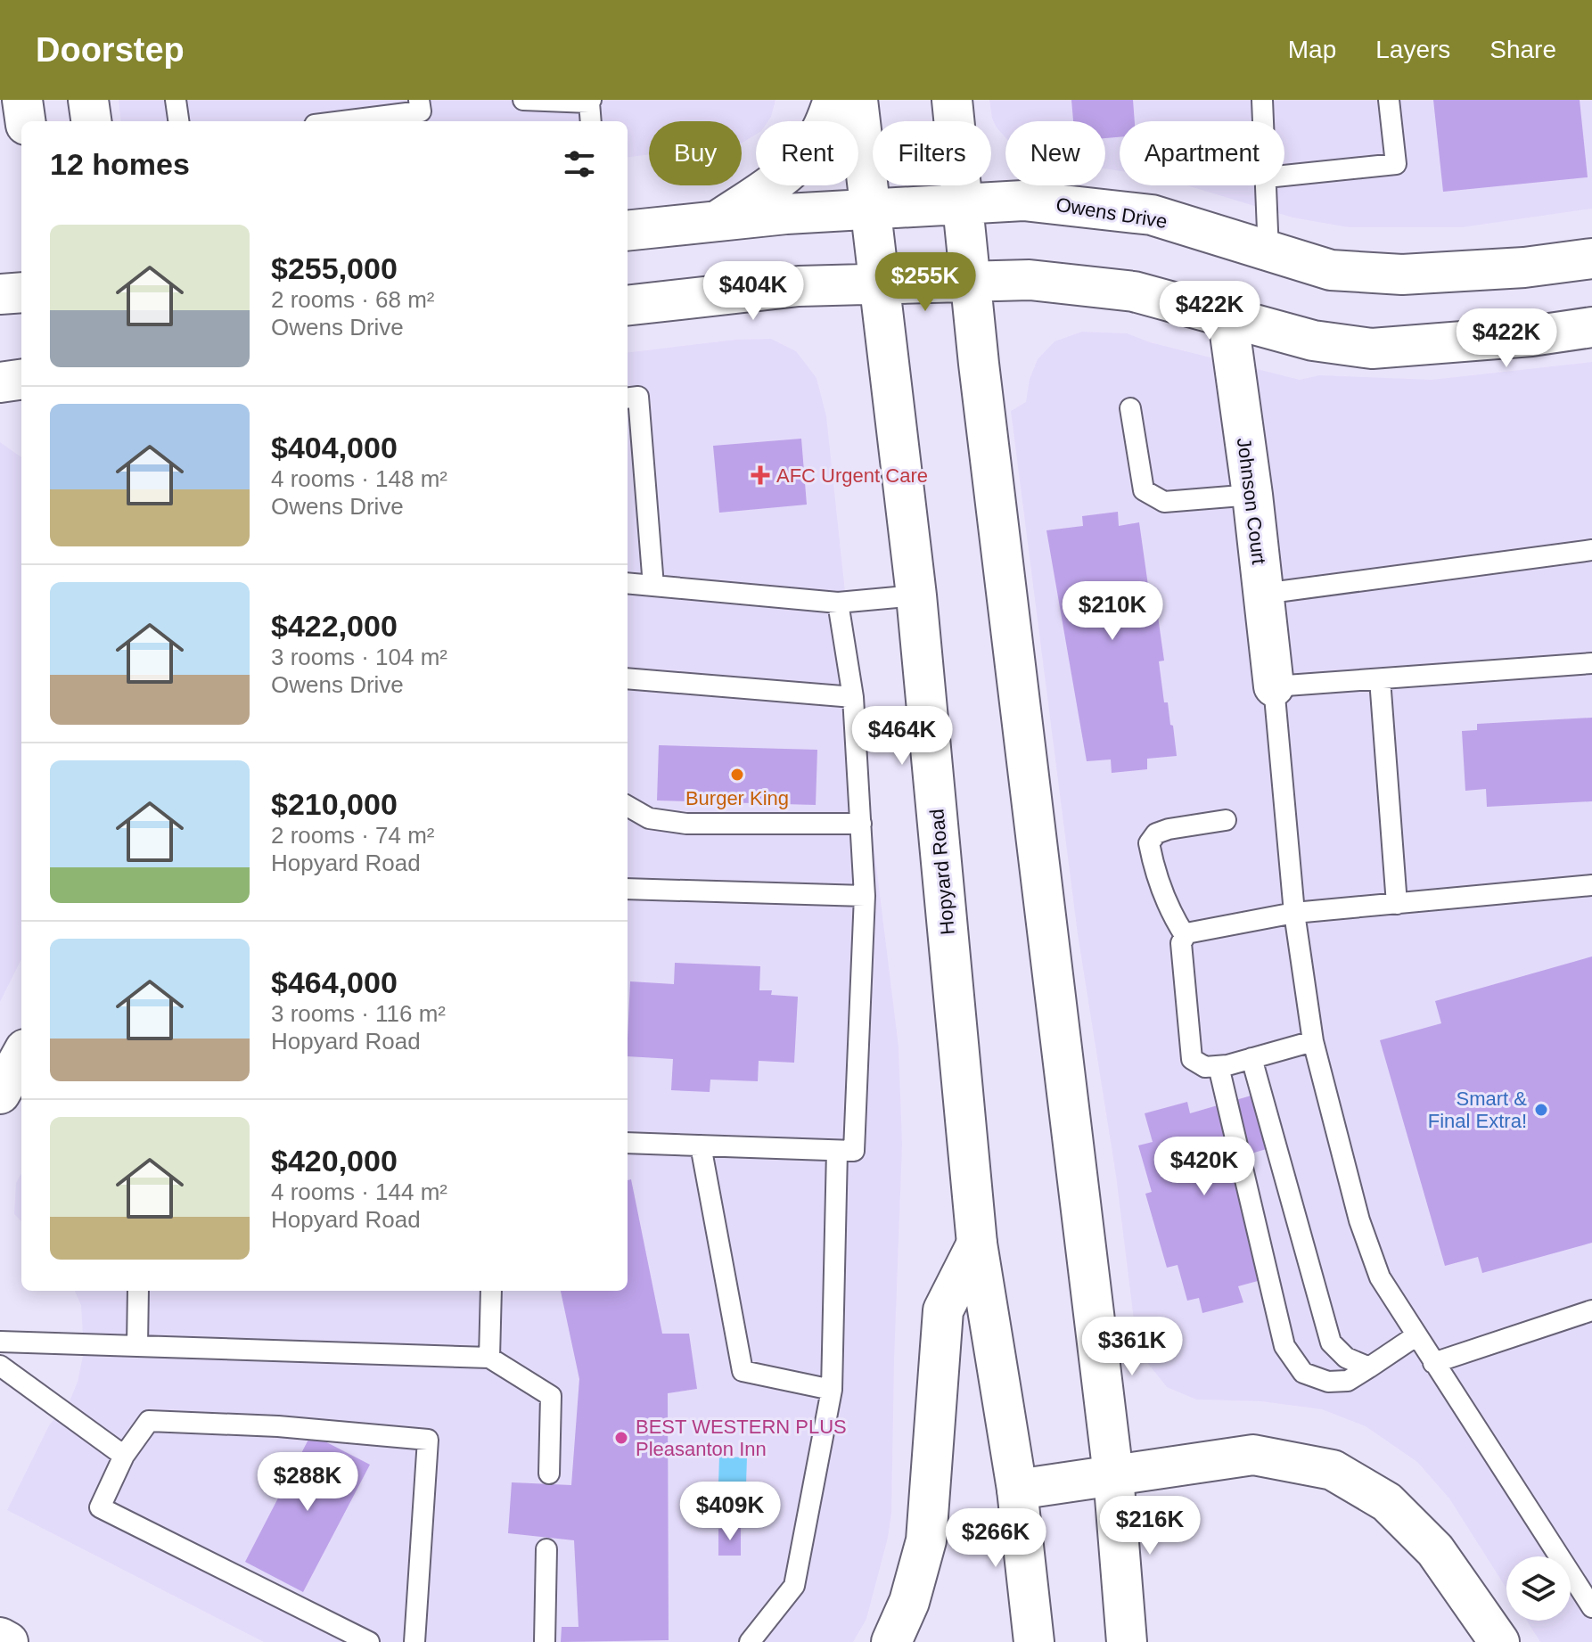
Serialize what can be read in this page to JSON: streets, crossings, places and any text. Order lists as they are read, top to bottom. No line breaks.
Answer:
{"streets":{"main road":["Owens Drive","Johnson Court","Hopyard Road"]},"crossings":[["Owens Drive","Hopyard Road"]],"places":{"health":["AFC Urgent Care"],"other":["Burger King","Smart & Final Extra!","BEST WESTERN PLUS Pleasanton Inn"]},"page":{"header":"Doorstep","nav":["Map","Layers","Share"],"chip":["Buy","Rent","Filters","New","Apartment"],"heading":"12 homes","list":[{"name":"$255,000","note":"2 rooms · 68 m² · Owens Drive"},{"name":"$404,000","note":"4 rooms · 148 m² · Owens Drive"},{"name":"$422,000","note":"3 rooms · 104 m² · Owens Drive"},{"name":"$210,000","note":"2 rooms · 74 m² · Hopyard Road"},{"name":"$464,000","note":"3 rooms · 116 m² · Hopyard Road"},{"name":"$420,000","note":"4 rooms · 144 m² · Hopyard Road"}],"price":["$255K","$404K","$422K","$422K","$210K","$464K","$420K","$361K","$288K","$409K","$216K","$266K"]}}
